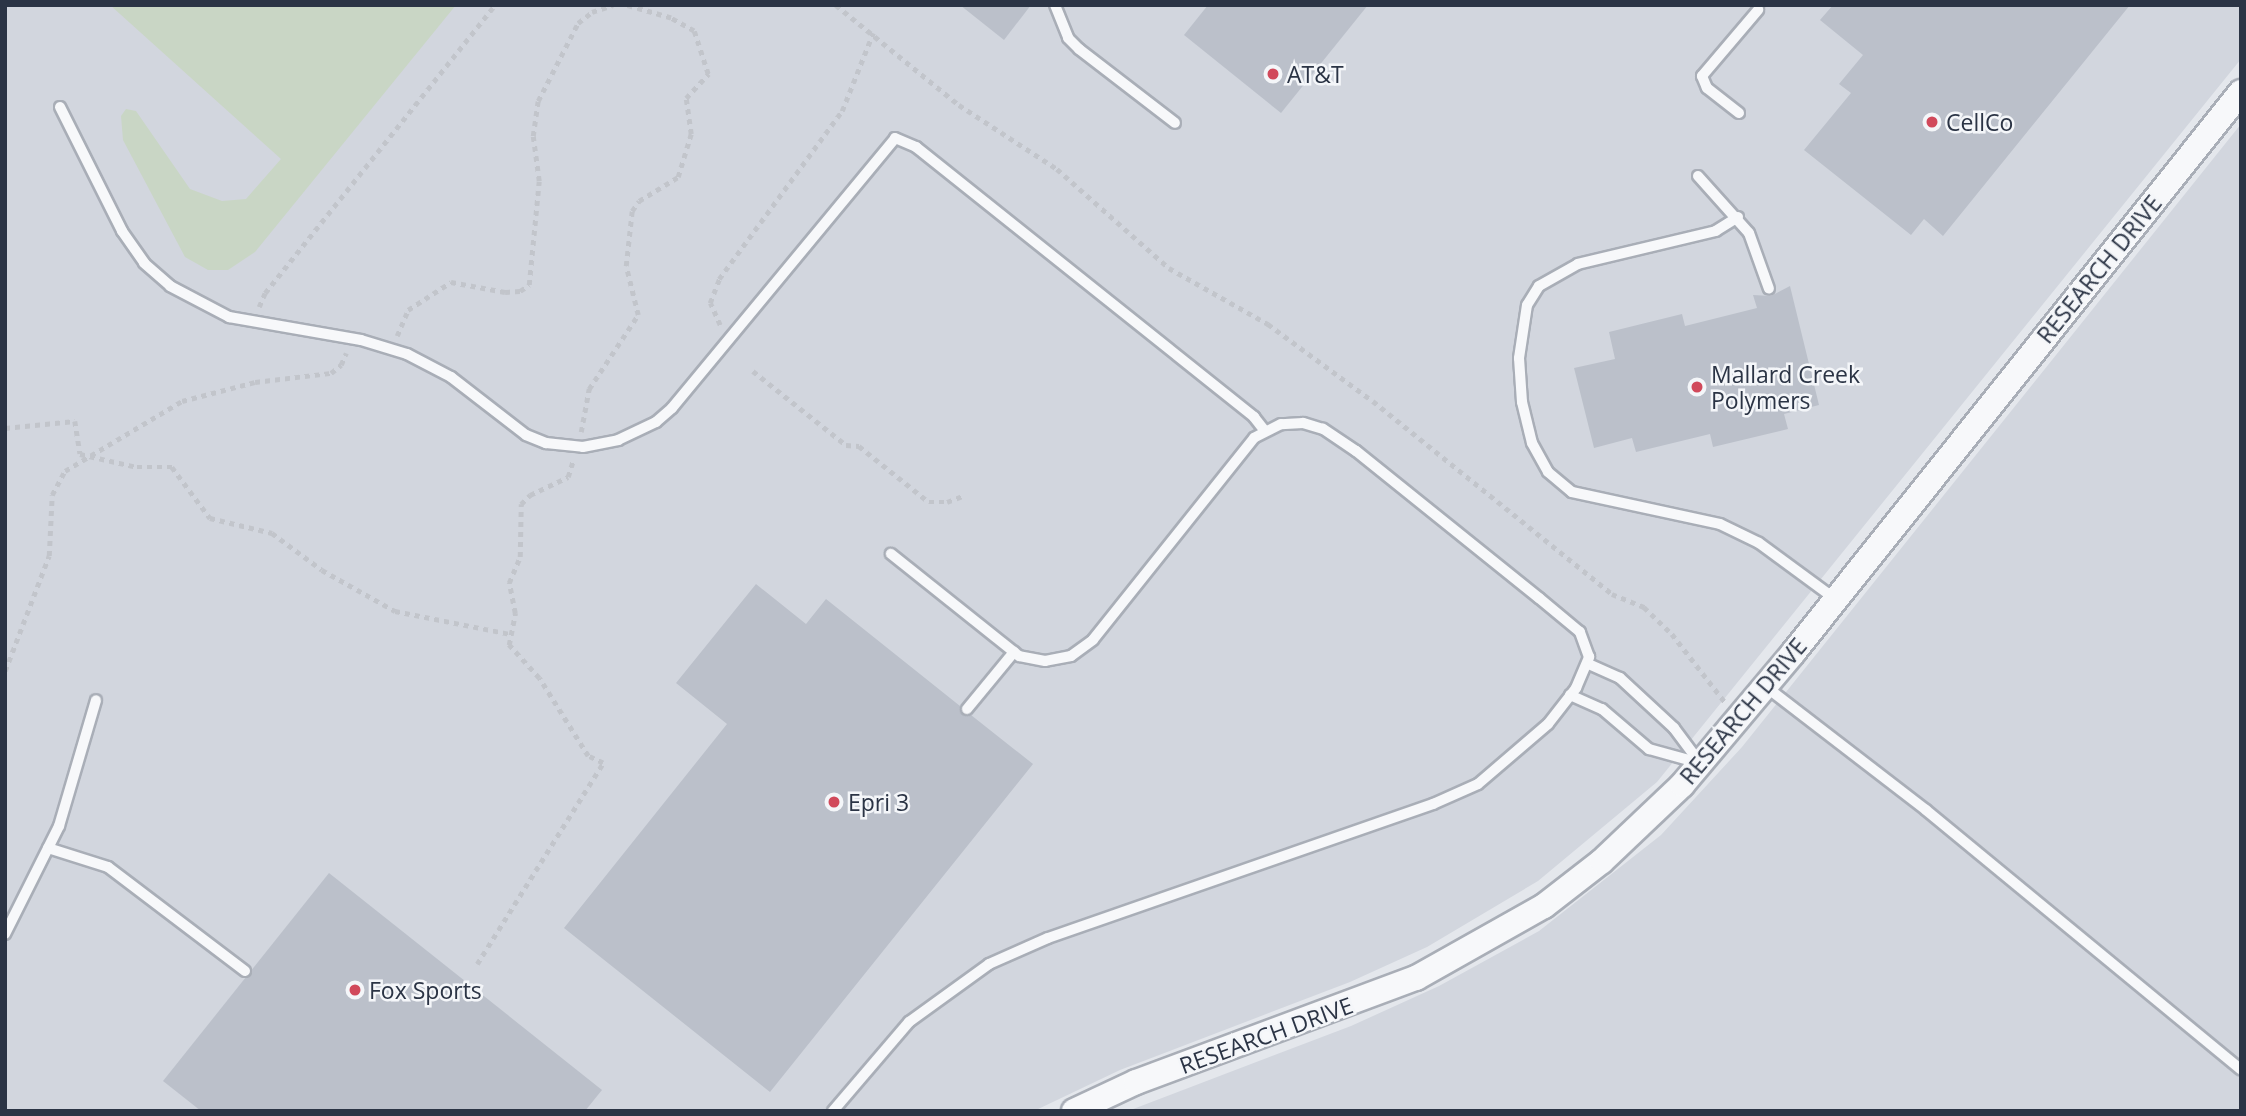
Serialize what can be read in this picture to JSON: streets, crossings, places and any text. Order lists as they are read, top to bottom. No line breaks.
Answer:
{"streets":{"street":["RESEARCH DRIVE"]},"places":["AT&T","CellCo","Mallard Creek Polymers","Epri 3","Fox Sports"]}
